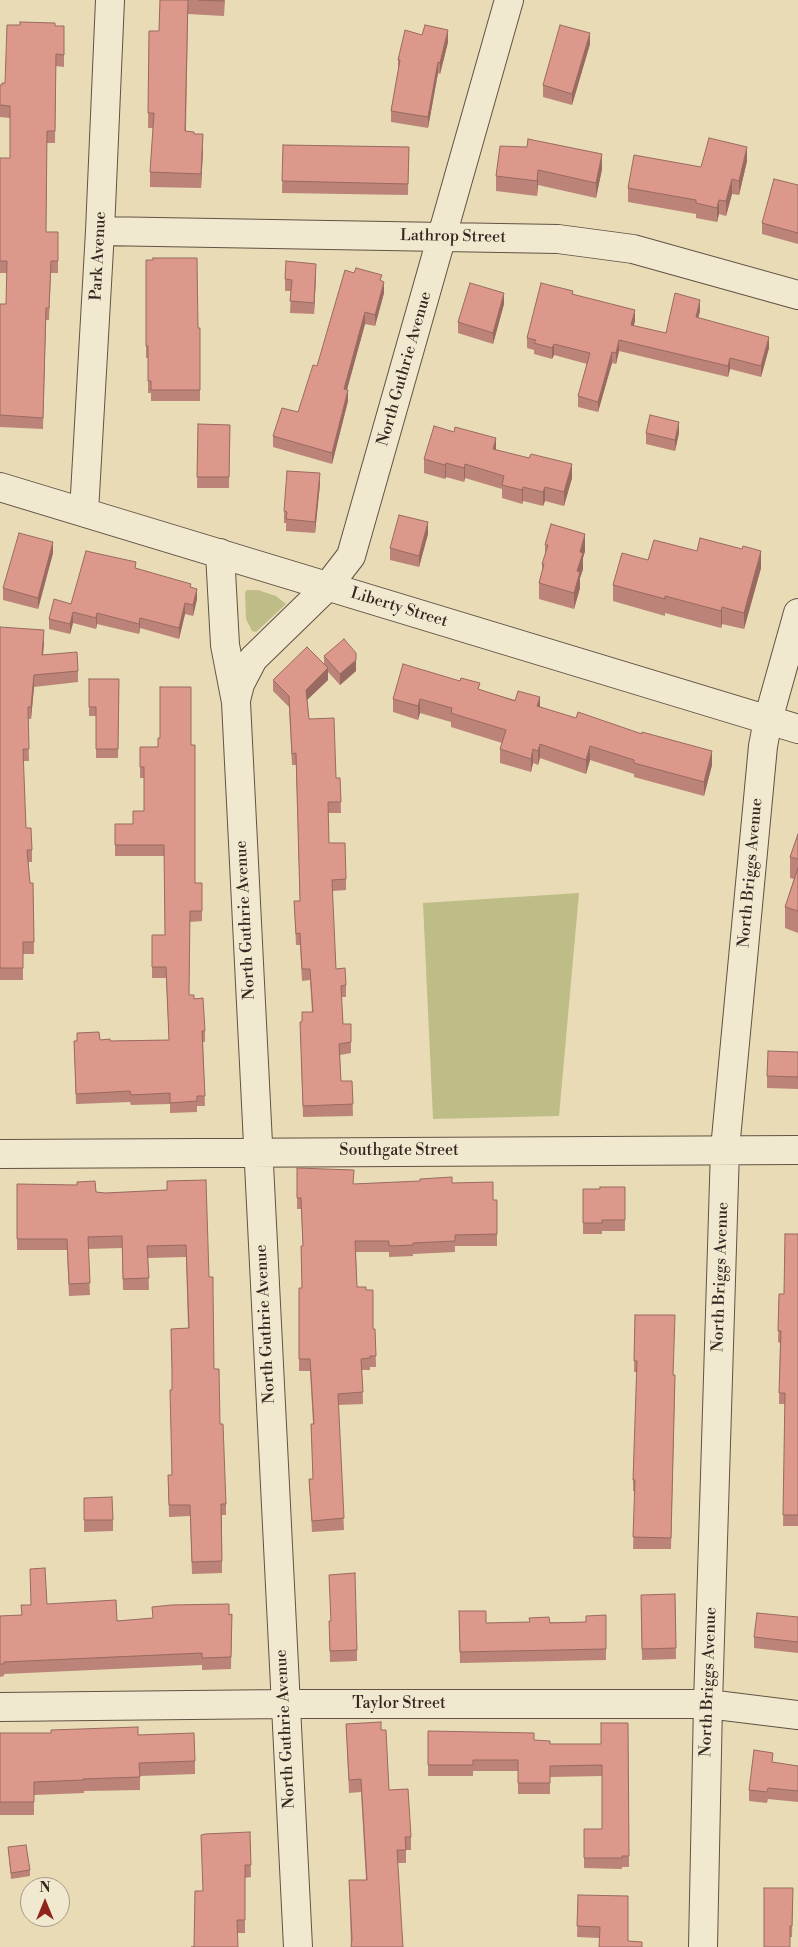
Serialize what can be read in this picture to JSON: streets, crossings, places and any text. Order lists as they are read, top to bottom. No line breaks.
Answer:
{"streets":{"street":["Lathrop Street","Park Avenue","North Guthrie Avenue","Liberty Street","North Briggs Avenue","Southgate Street","Taylor Street"]},"crossings":[["Lathrop Street","Park Avenue"],["Lathrop Street","North Guthrie Avenue"],["Park Avenue","Liberty Street"],["North Guthrie Avenue","Liberty Street"],["North Guthrie Avenue","Southgate Street"],["North Guthrie Avenue","Taylor Street"],["Liberty Street","North Briggs Avenue"],["North Briggs Avenue","Southgate Street"],["North Briggs Avenue","Taylor Street"]],"north":"top"}
